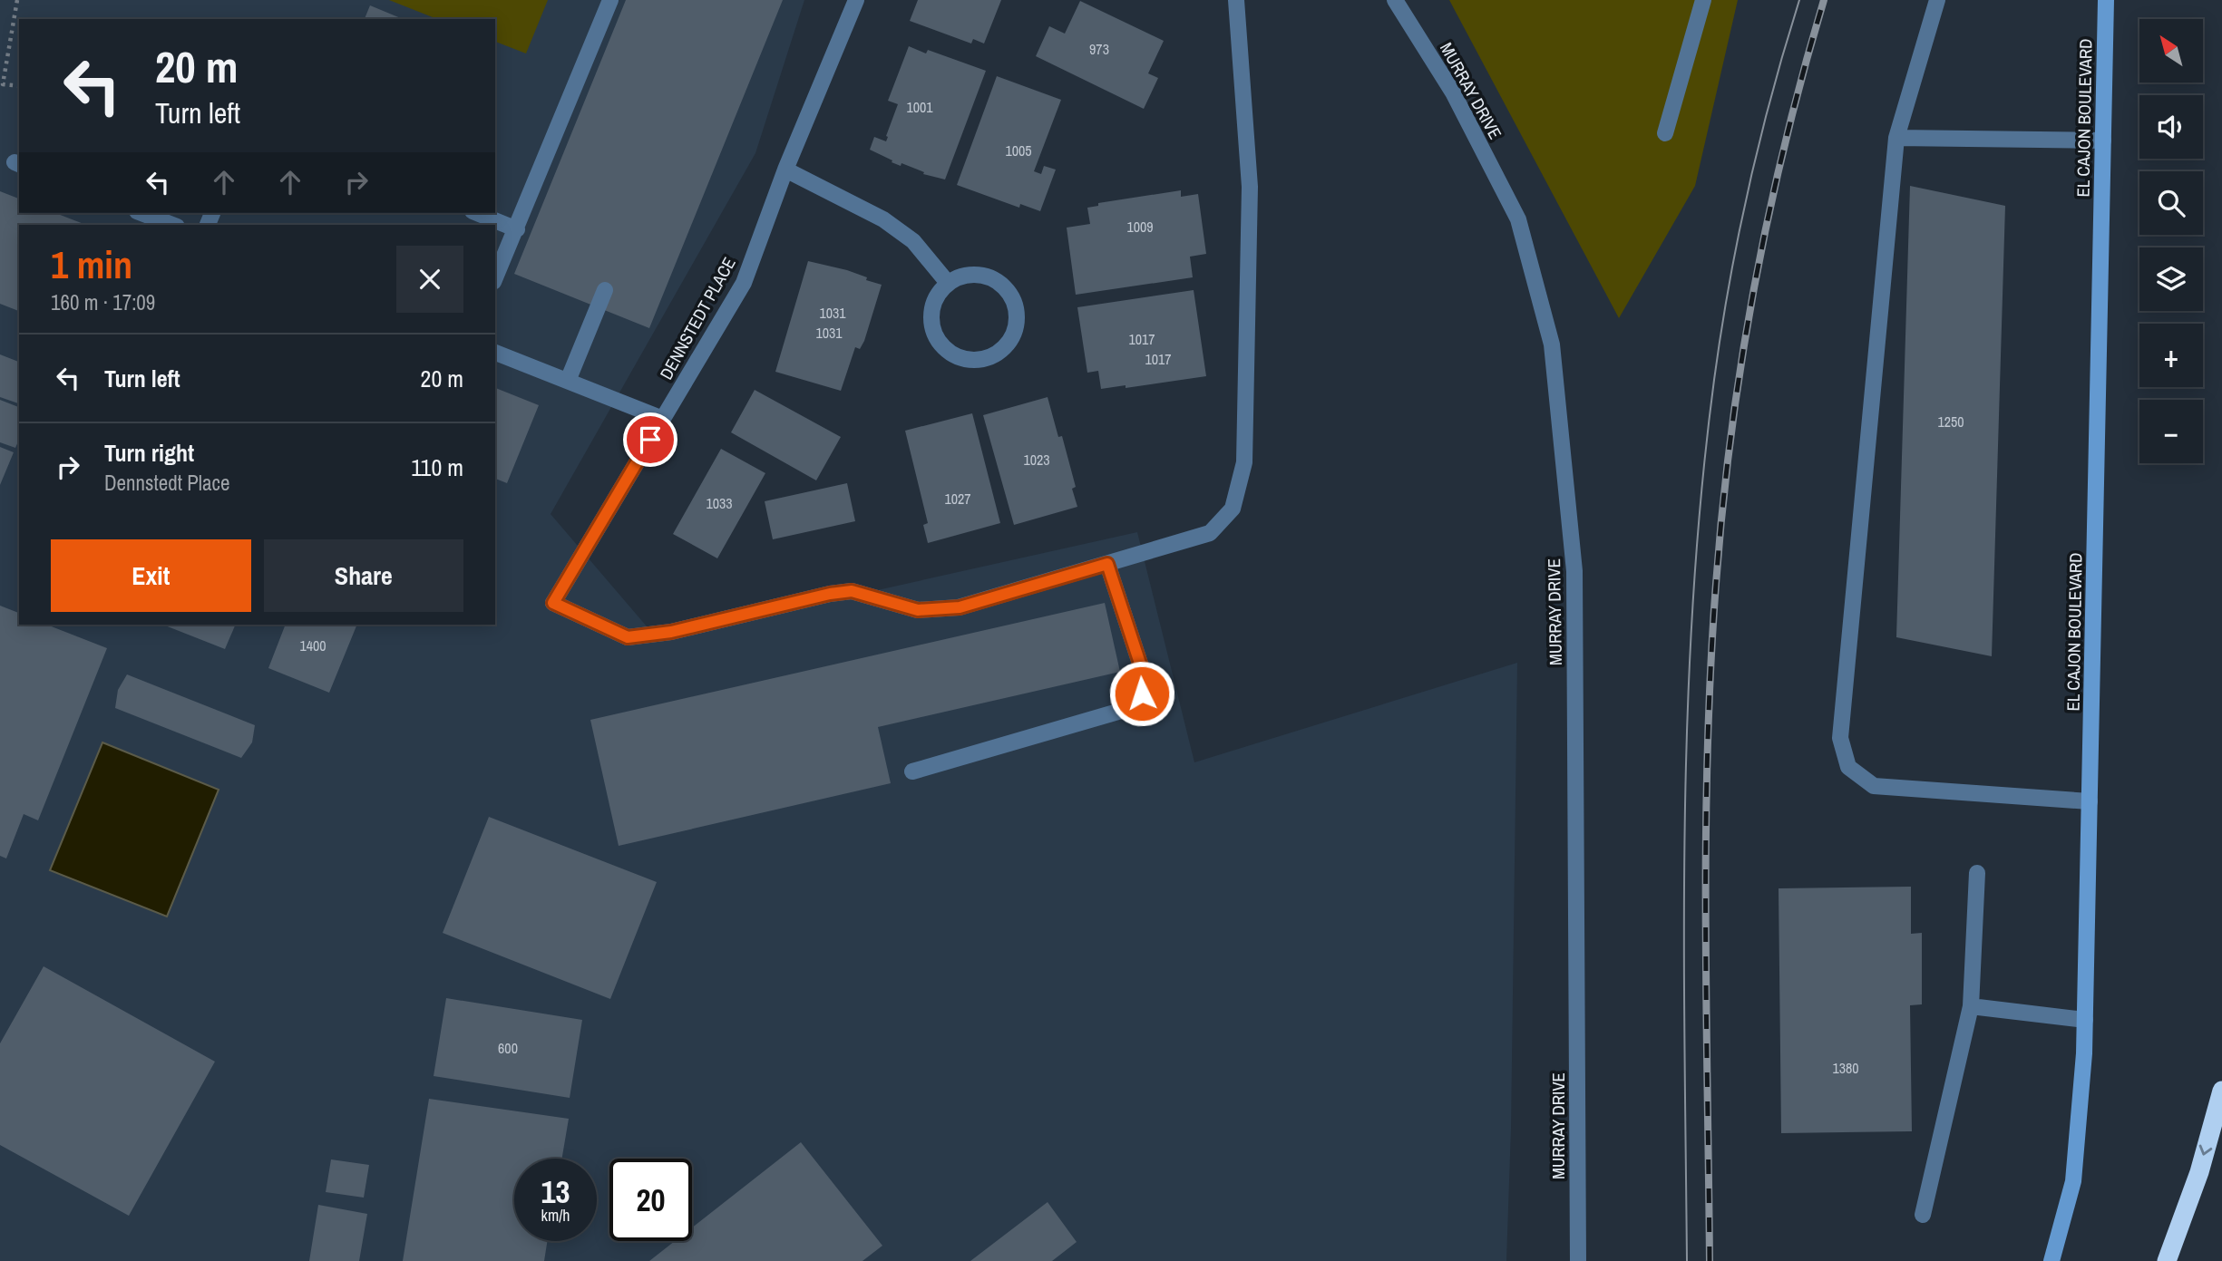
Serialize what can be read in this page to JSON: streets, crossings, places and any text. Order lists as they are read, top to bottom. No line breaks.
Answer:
{"streets":{"main road":["EL CAJON BOULEVARD"],"street":["MURRAY DRIVE","DENNSTEDT PLACE"]},"house_numbers":["973","1001","1005","1009","1031","1031","1017","1017","1250","1023","1027","1033","1400","600","1380"],"north":"top left","page":{"map_buttons":["+","−"],"turn":["20 m","Turn left"],"heading":["1 min","160 m · 17:09"],"list":[{"name":"Turn left","value":"20 m"},{"name":"Turn right","note":"Dennstedt Place","value":"110 m"}],"buttons":["Exit","Share"],"speed":"13 km/h","limit":"20"}}
